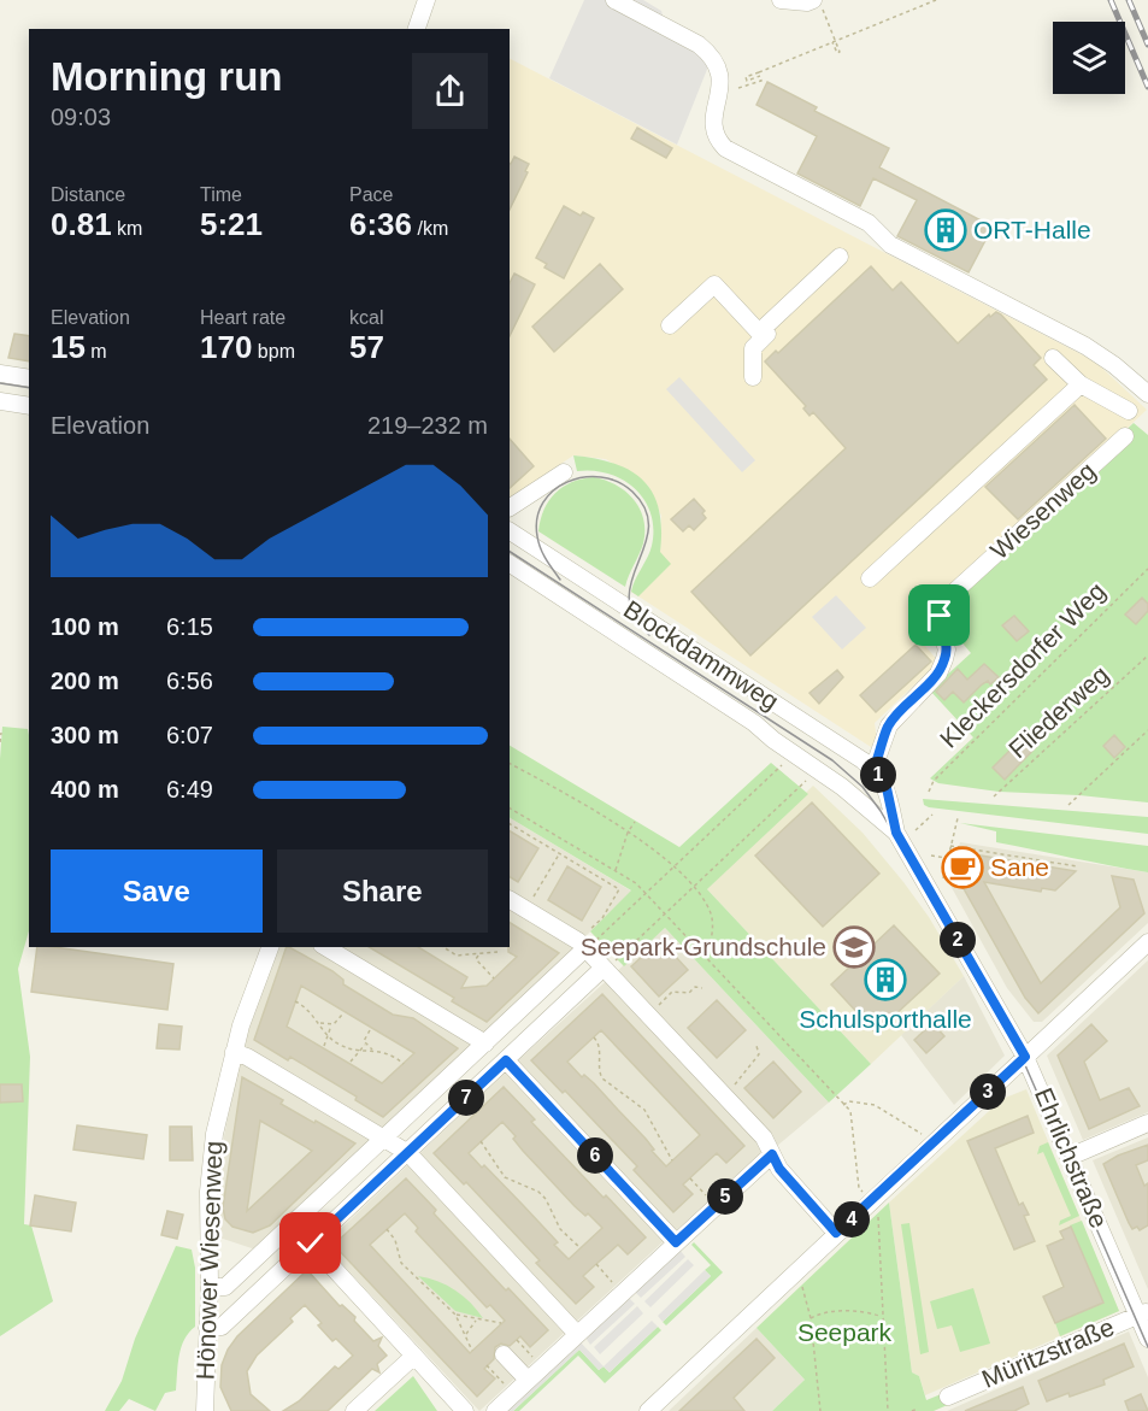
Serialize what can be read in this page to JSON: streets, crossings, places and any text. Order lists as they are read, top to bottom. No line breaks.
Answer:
{"streets":{"street":["Wiesenweg","Blockdammweg","Ehrlichstraße","Hönower Wiesenweg","Müritzstraße"],"path":["Kleckersdorfer Weg","Fliederweg"]},"crossings":[["Wiesenweg","Blockdammweg"],["Blockdammweg","Ehrlichstraße"],["Ehrlichstraße","Müritzstraße"]],"parks":["Seepark"],"places":{"building":["ORT-Halle","Schulsporthalle"],"cafe":["Sane"],"school or university":["Seepark-Grundschule"]},"page":{"heading":["Morning run","09:03"],"stats":[["Distance","0.81 km"],["Time","5:21"],["Pace","6:36 /km"],["Elevation","15 m"],["Heart rate","170 bpm"],["kcal","57"]],"chart":["Elevation","219–232 m"],"list":[{"name":"100 m","note":"6:15"},{"name":"200 m","note":"6:56"},{"name":"300 m","note":"6:07"},{"name":"400 m","note":"6:49"}],"pins":["1","2","3","7","6","5","4"],"buttons":["Save","Share"]}}
